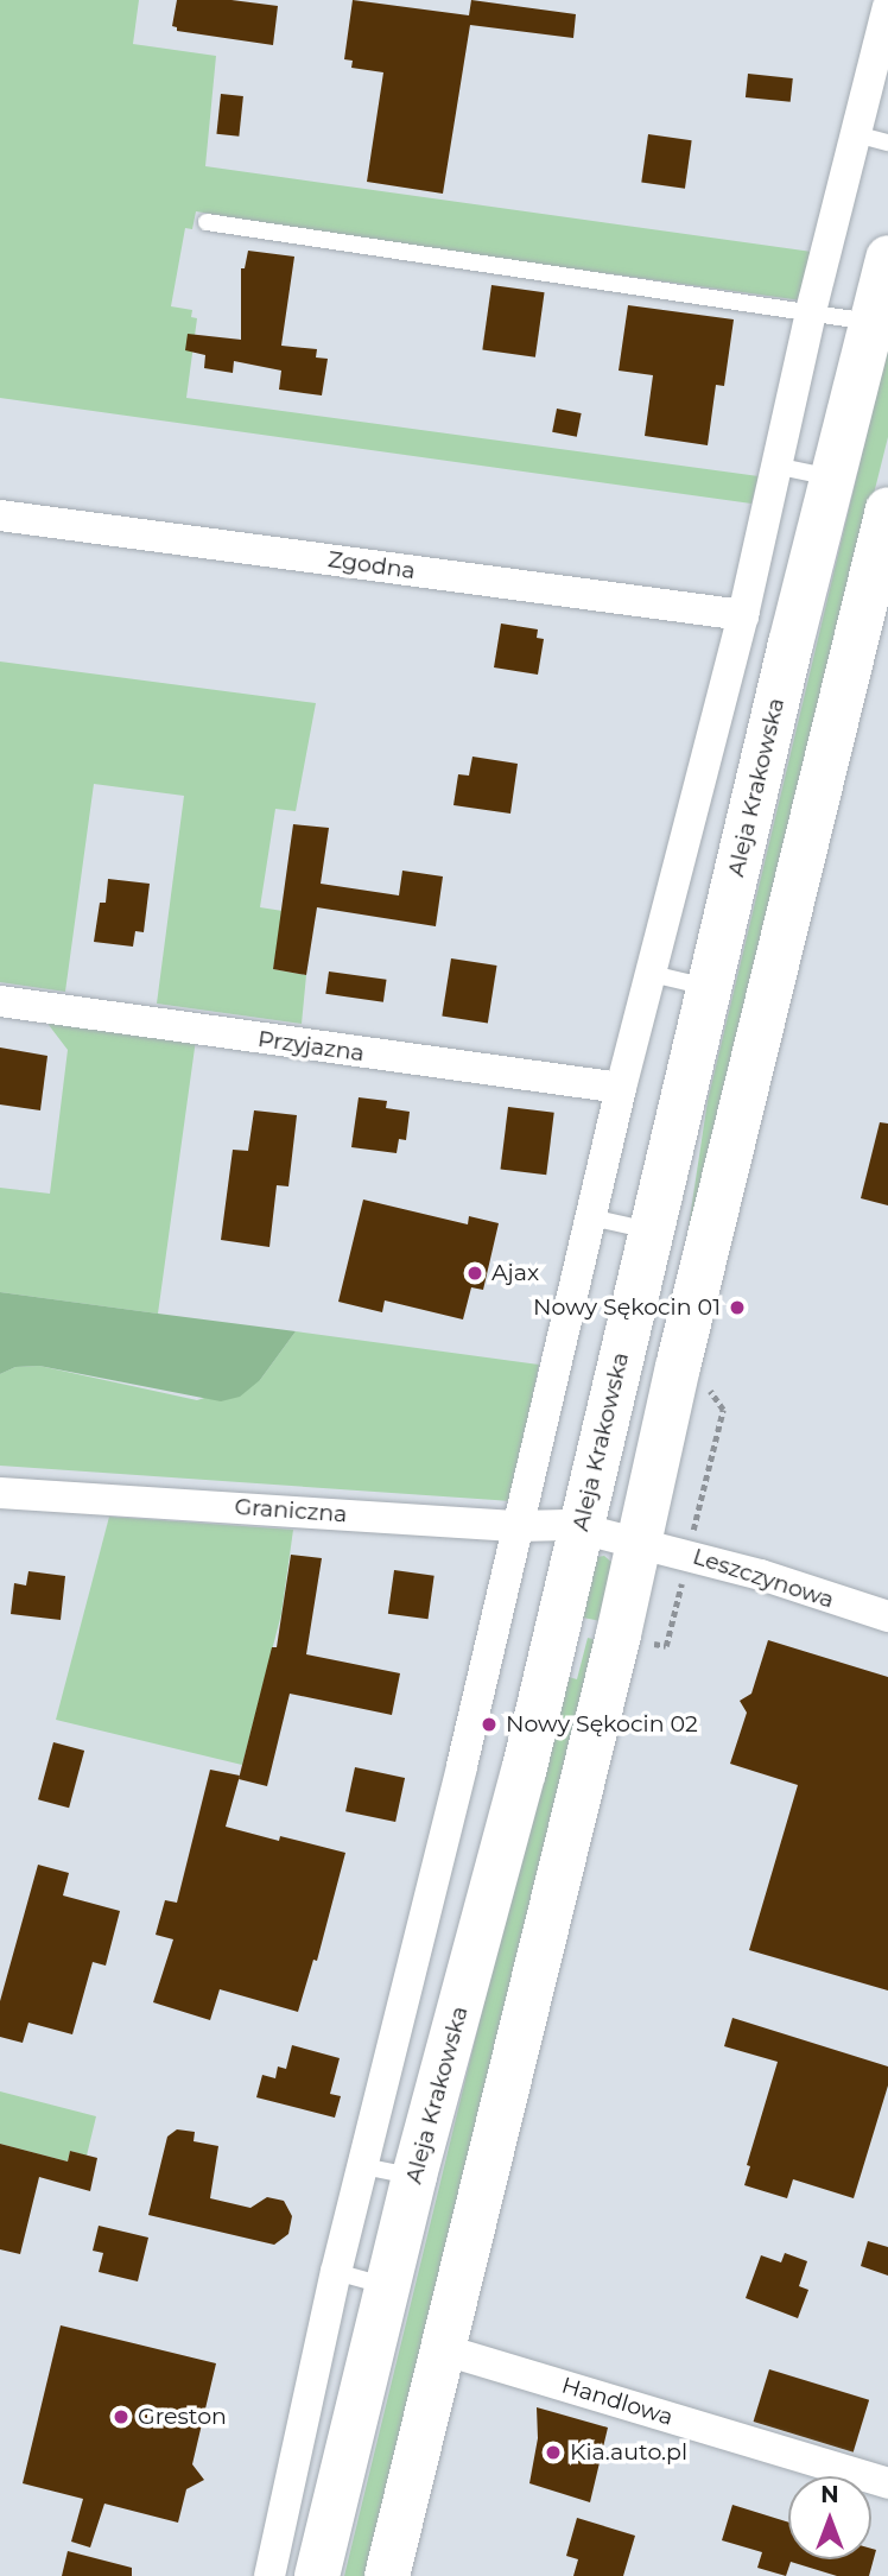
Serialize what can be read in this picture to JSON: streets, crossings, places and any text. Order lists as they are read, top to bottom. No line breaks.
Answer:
{"streets":{"main road":["Aleja Krakowska"],"street":["Zgodna","Przyjazna","Graniczna","Leszczynowa","Handlowa"]},"crossings":[["Aleja Krakowska","Graniczna"],["Aleja Krakowska","Leszczynowa"],["Graniczna","Leszczynowa"]],"places":["Ajax","Nowy Sękocin 01","Nowy Sękocin 02","Greston","Kia.auto.pl"],"north":"top"}
